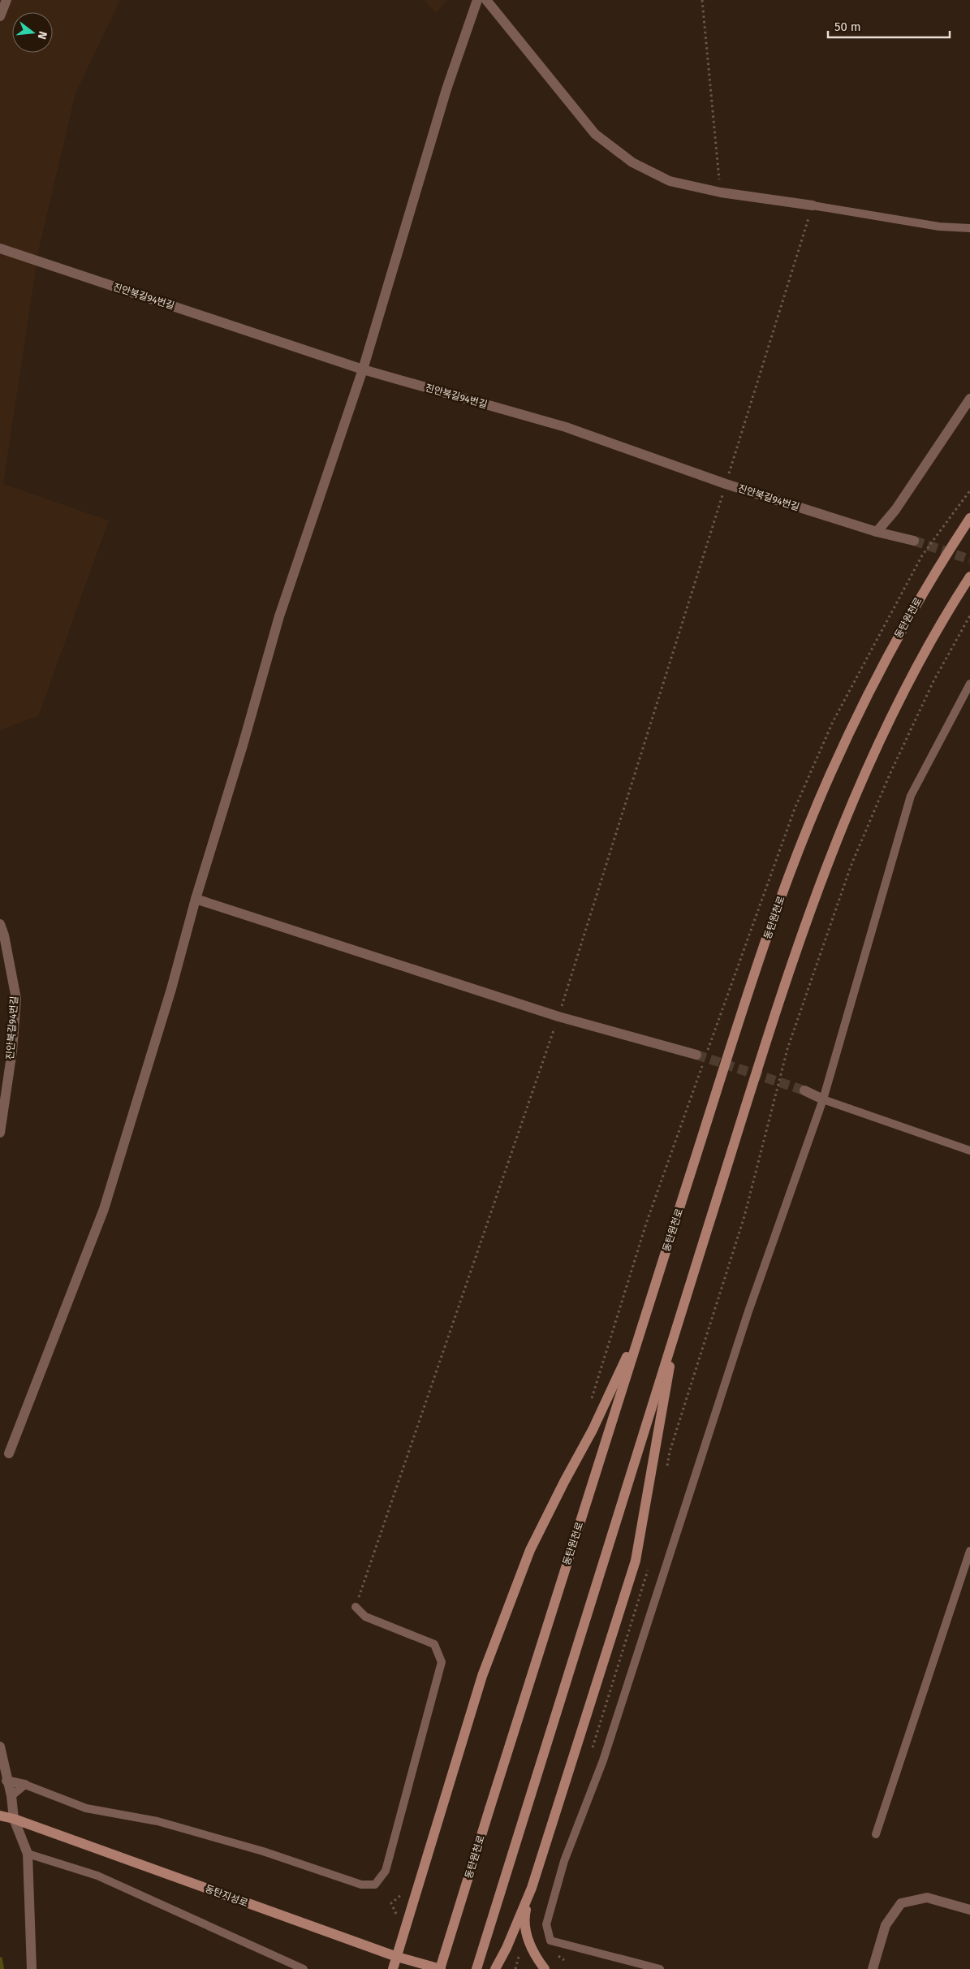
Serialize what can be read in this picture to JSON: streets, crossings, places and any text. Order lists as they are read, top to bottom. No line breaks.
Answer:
{"streets":{"main road":["동탄원천로","동탄지성로"],"street":["진안북길94번길"]},"crossings":[["동탄원천로","동탄지성로"]],"scale_bar":"50 m","north":"right"}
